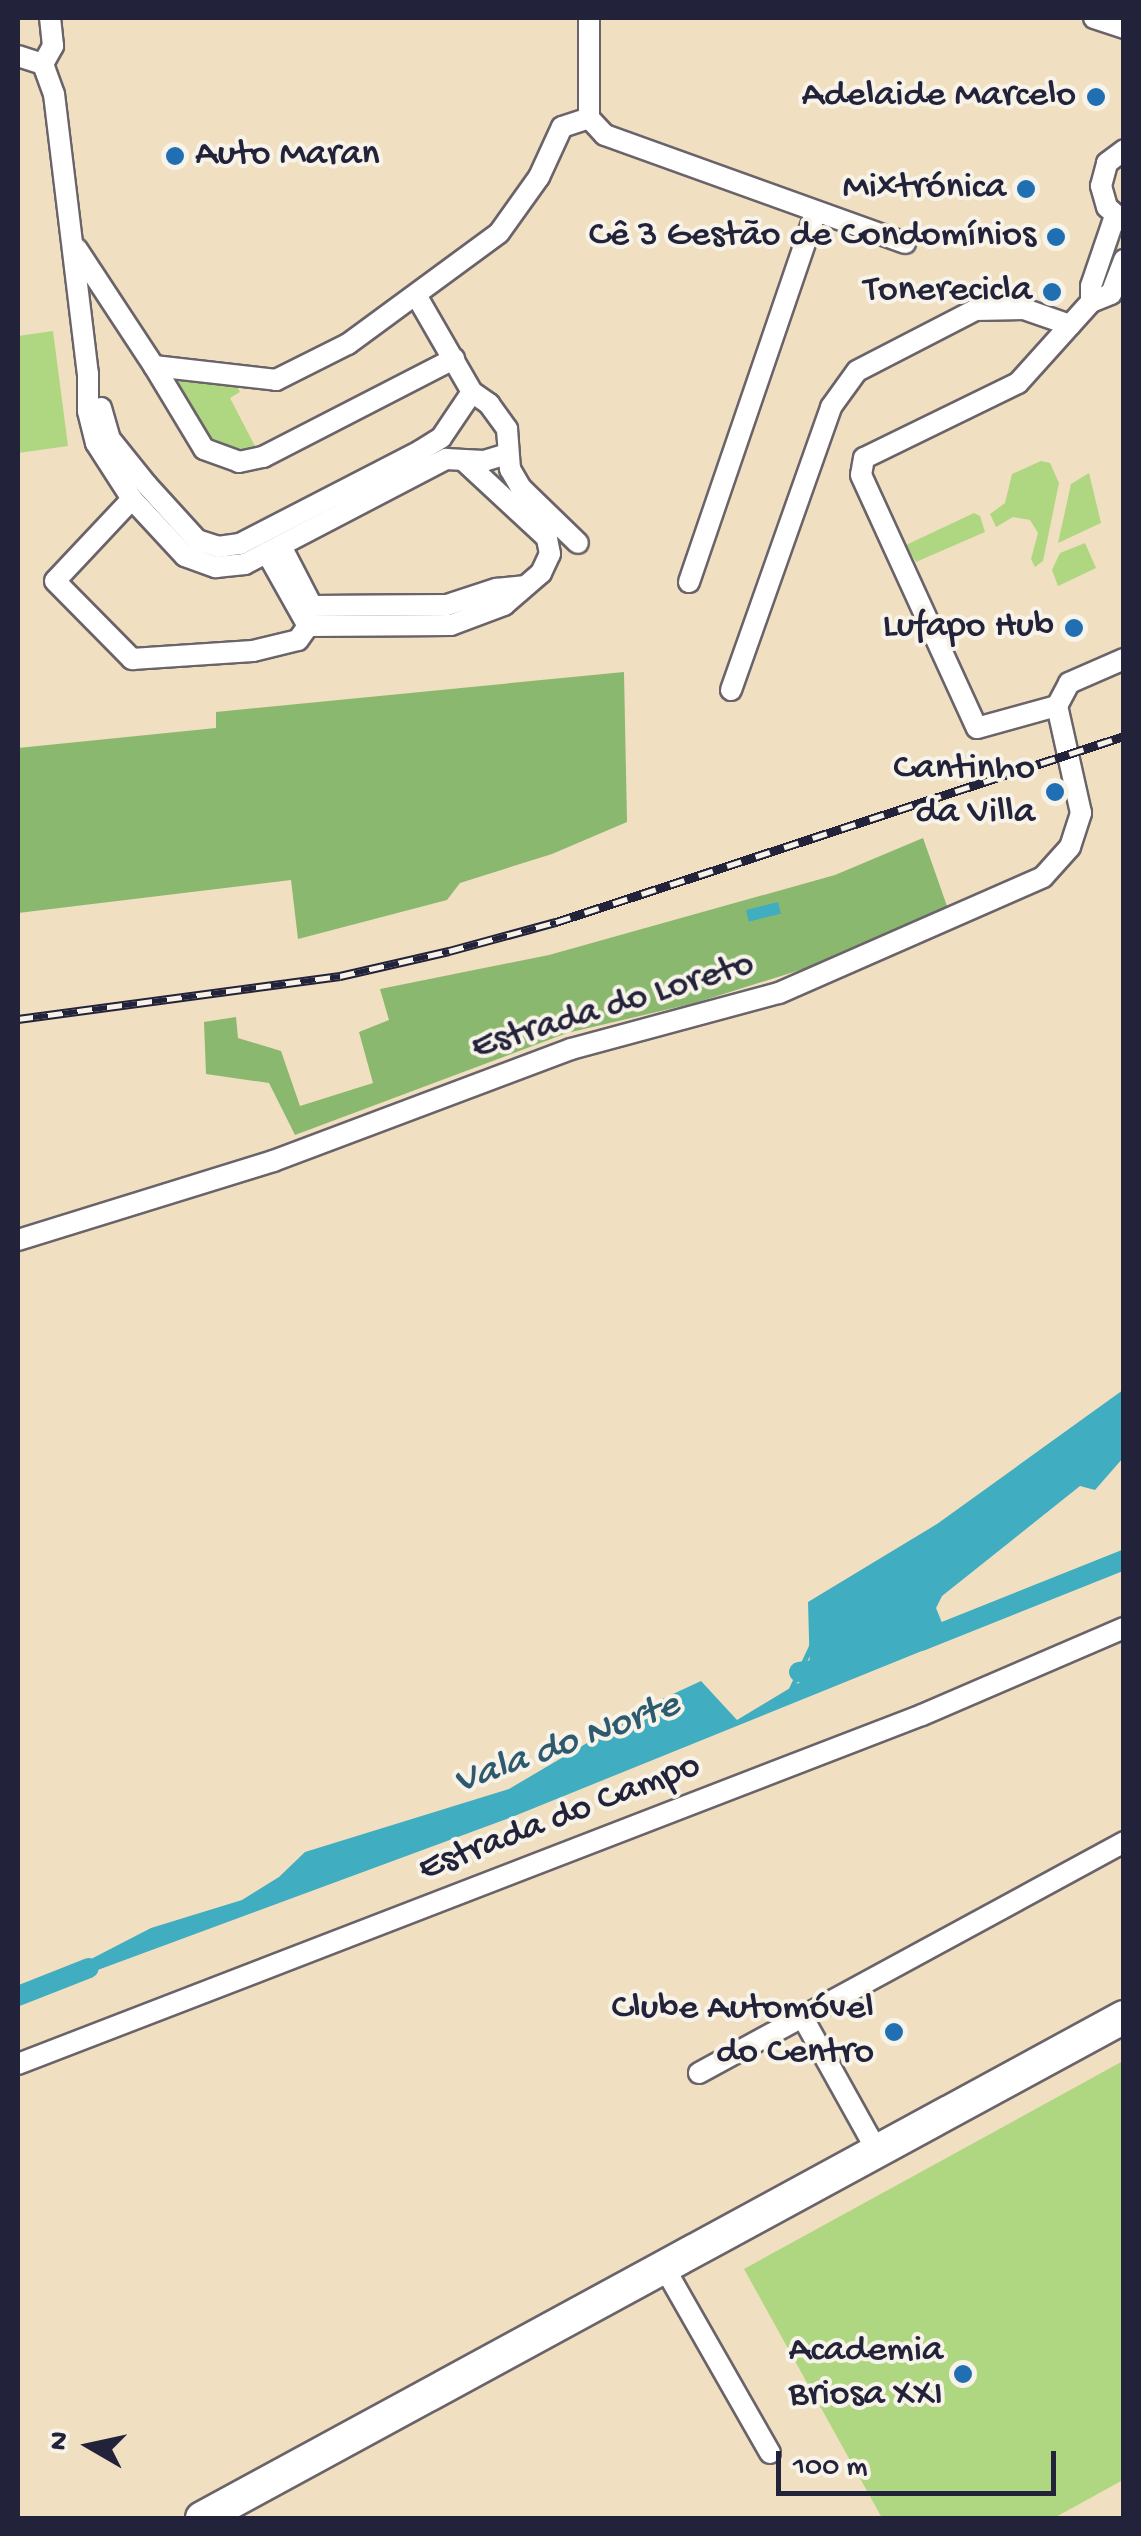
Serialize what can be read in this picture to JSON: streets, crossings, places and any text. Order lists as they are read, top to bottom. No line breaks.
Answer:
{"streets":{"street":["Estrada do Loreto","Estrada do Campo"]},"water":["Vala do Norte"],"places":["Adelaide Marcelo","Auto Maran","Mixtrónica","Cê 3 Gestão de Condomínios","Tonerecicla","Lufapo Hub","Cantinho da Villa","Clube Automóvel do Centro","Academia Briosa XXI"],"scale_bar":"100 m","north":"left"}
